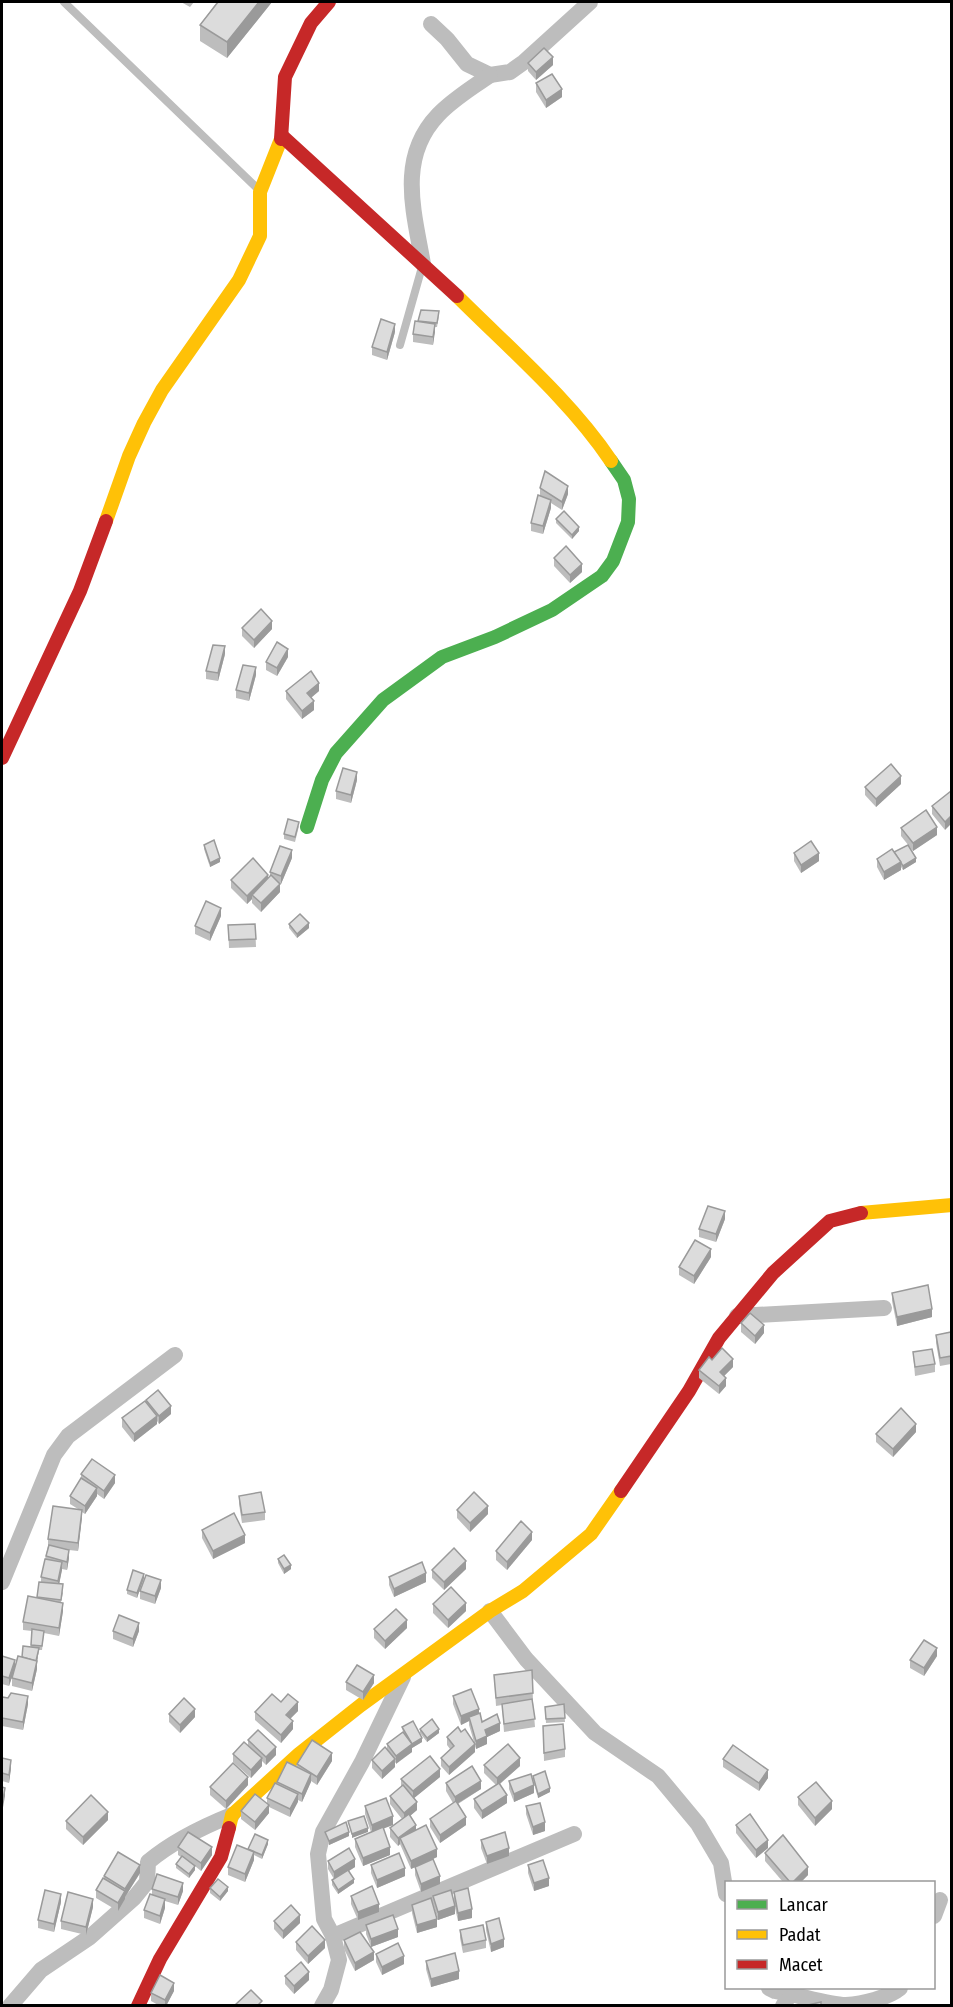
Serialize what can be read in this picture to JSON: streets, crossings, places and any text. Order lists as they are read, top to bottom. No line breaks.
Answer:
{"legend":["Lancar","Padat","Macet"]}
